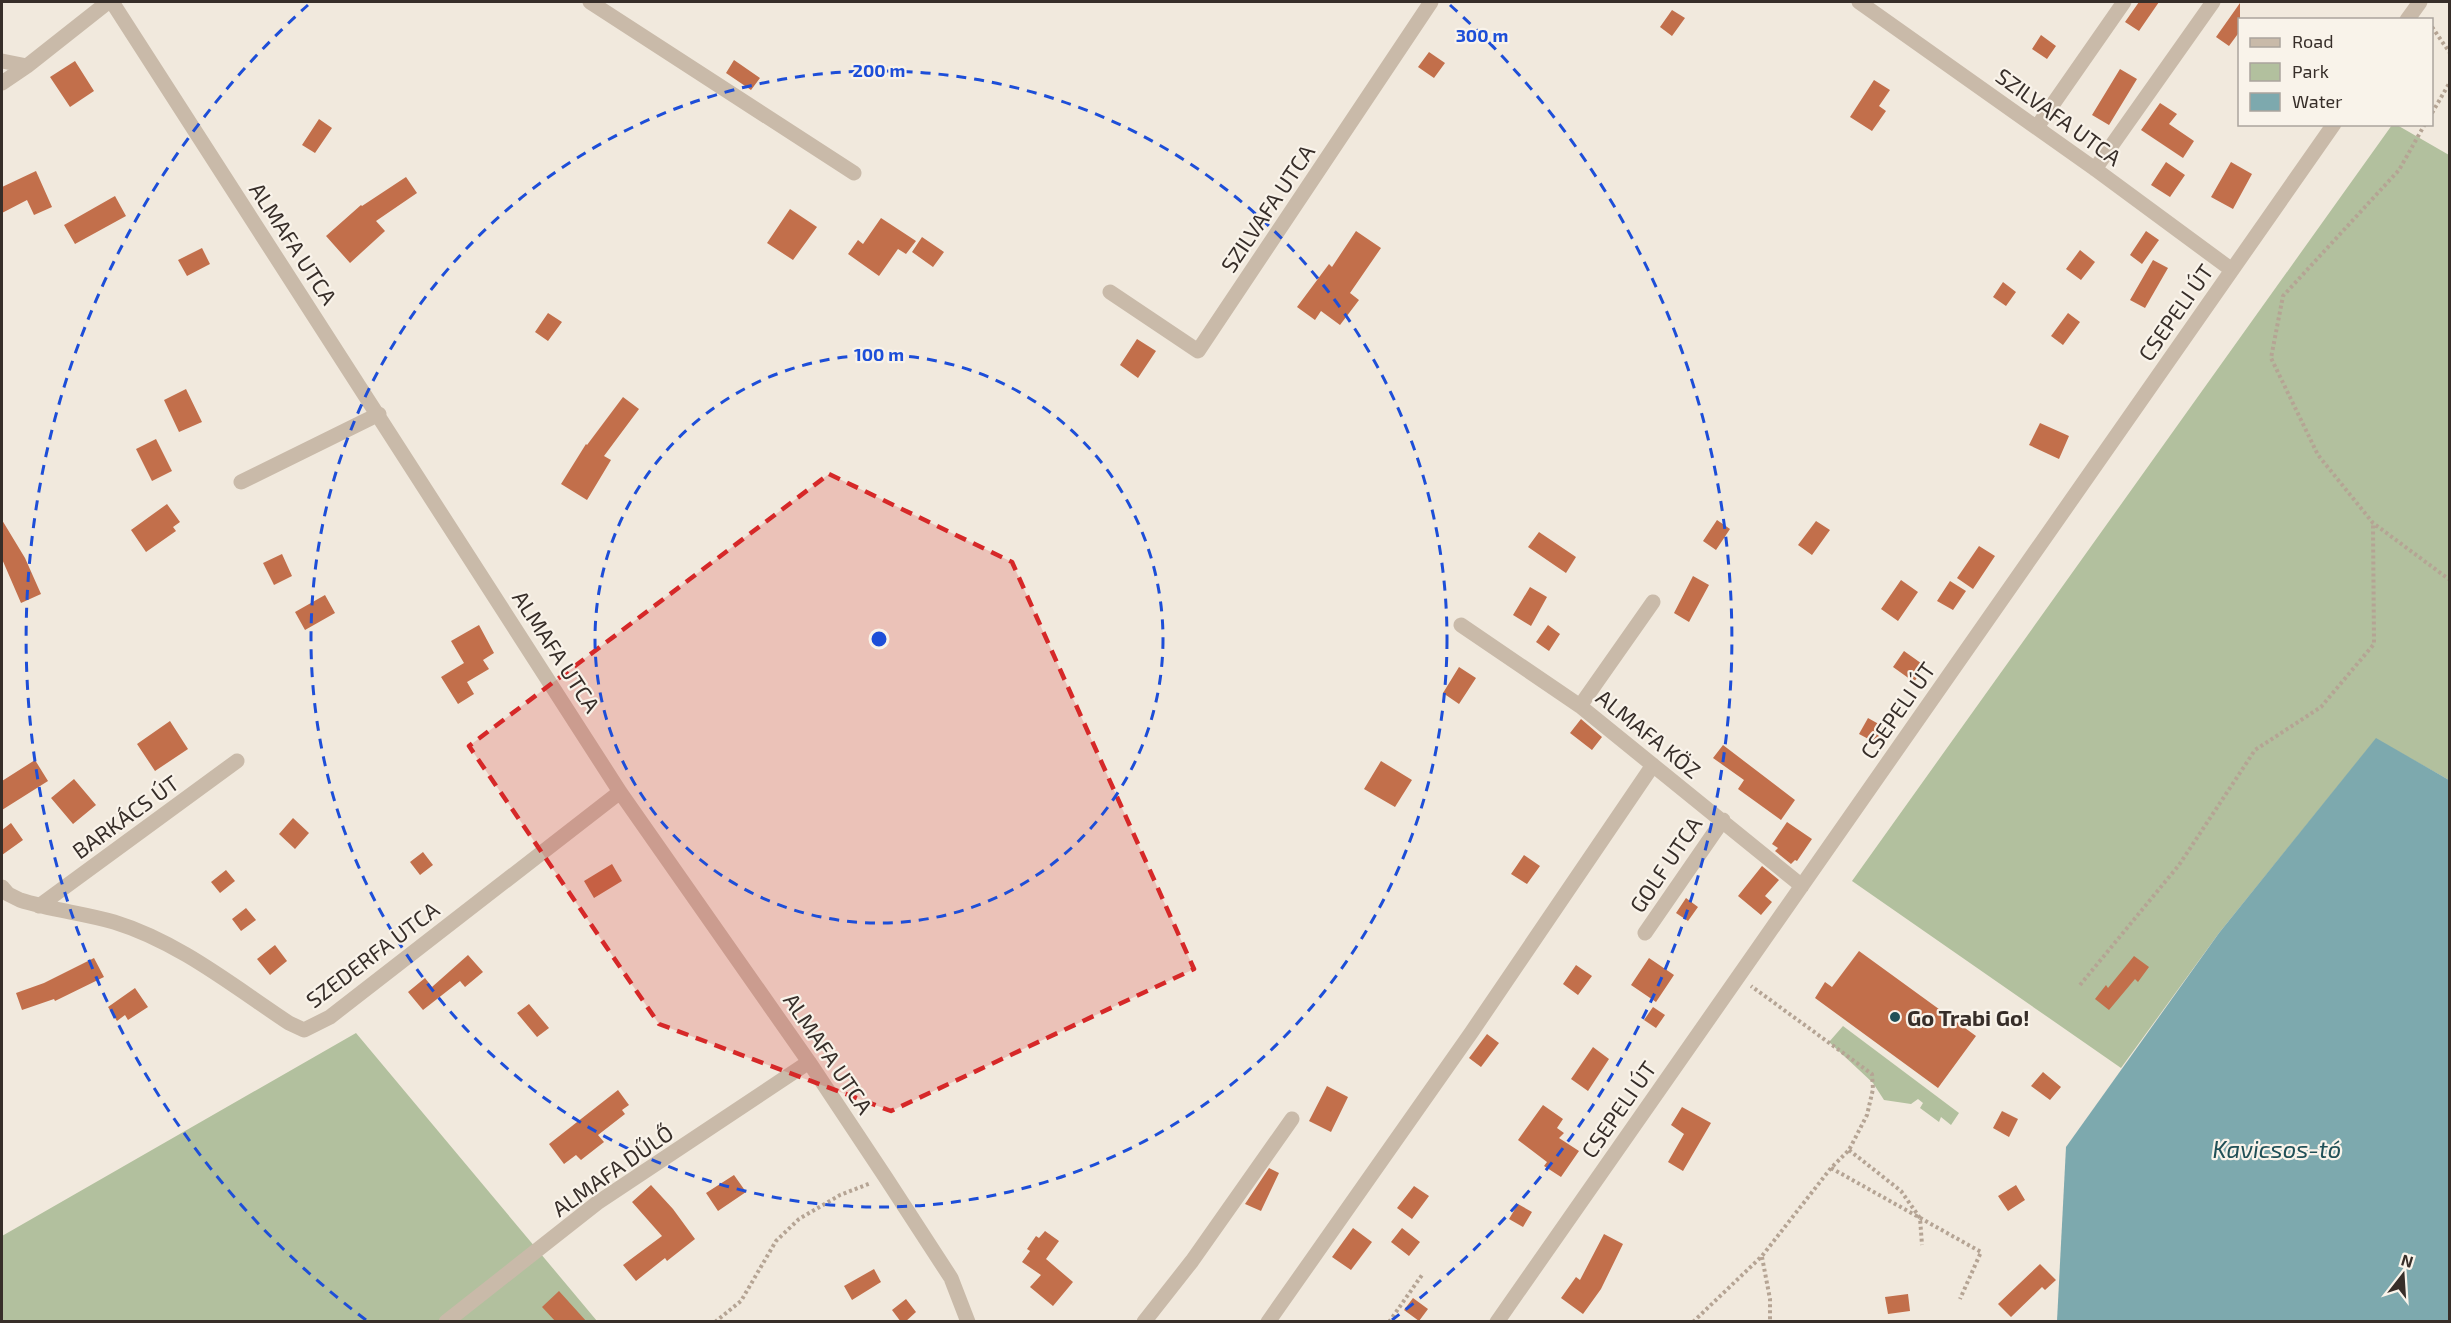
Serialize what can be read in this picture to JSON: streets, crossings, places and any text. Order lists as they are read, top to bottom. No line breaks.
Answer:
{"streets":{"street":["SZILVAFA UTCA","ALMAFA UTCA","CSEPELI ÚT","ALMAFA KÖZ","BARKÁCS ÚT","GOLF UTCA","SZEDERFA UTCA","ALMAFA DŰLŐ"]},"crossings":[["SZILVAFA UTCA","CSEPELI ÚT"],["ALMAFA UTCA","SZEDERFA UTCA"],["ALMAFA UTCA","ALMAFA DŰLŐ"],["CSEPELI ÚT","ALMAFA KÖZ"],["ALMAFA KÖZ","GOLF UTCA"],["BARKÁCS ÚT","SZEDERFA UTCA"]],"water":["Kavicsos-tó"],"places":["Go Trabi Go!"],"legend":["Road","Park","Water"],"north":"top","rings":["300 m","200 m","100 m"]}
